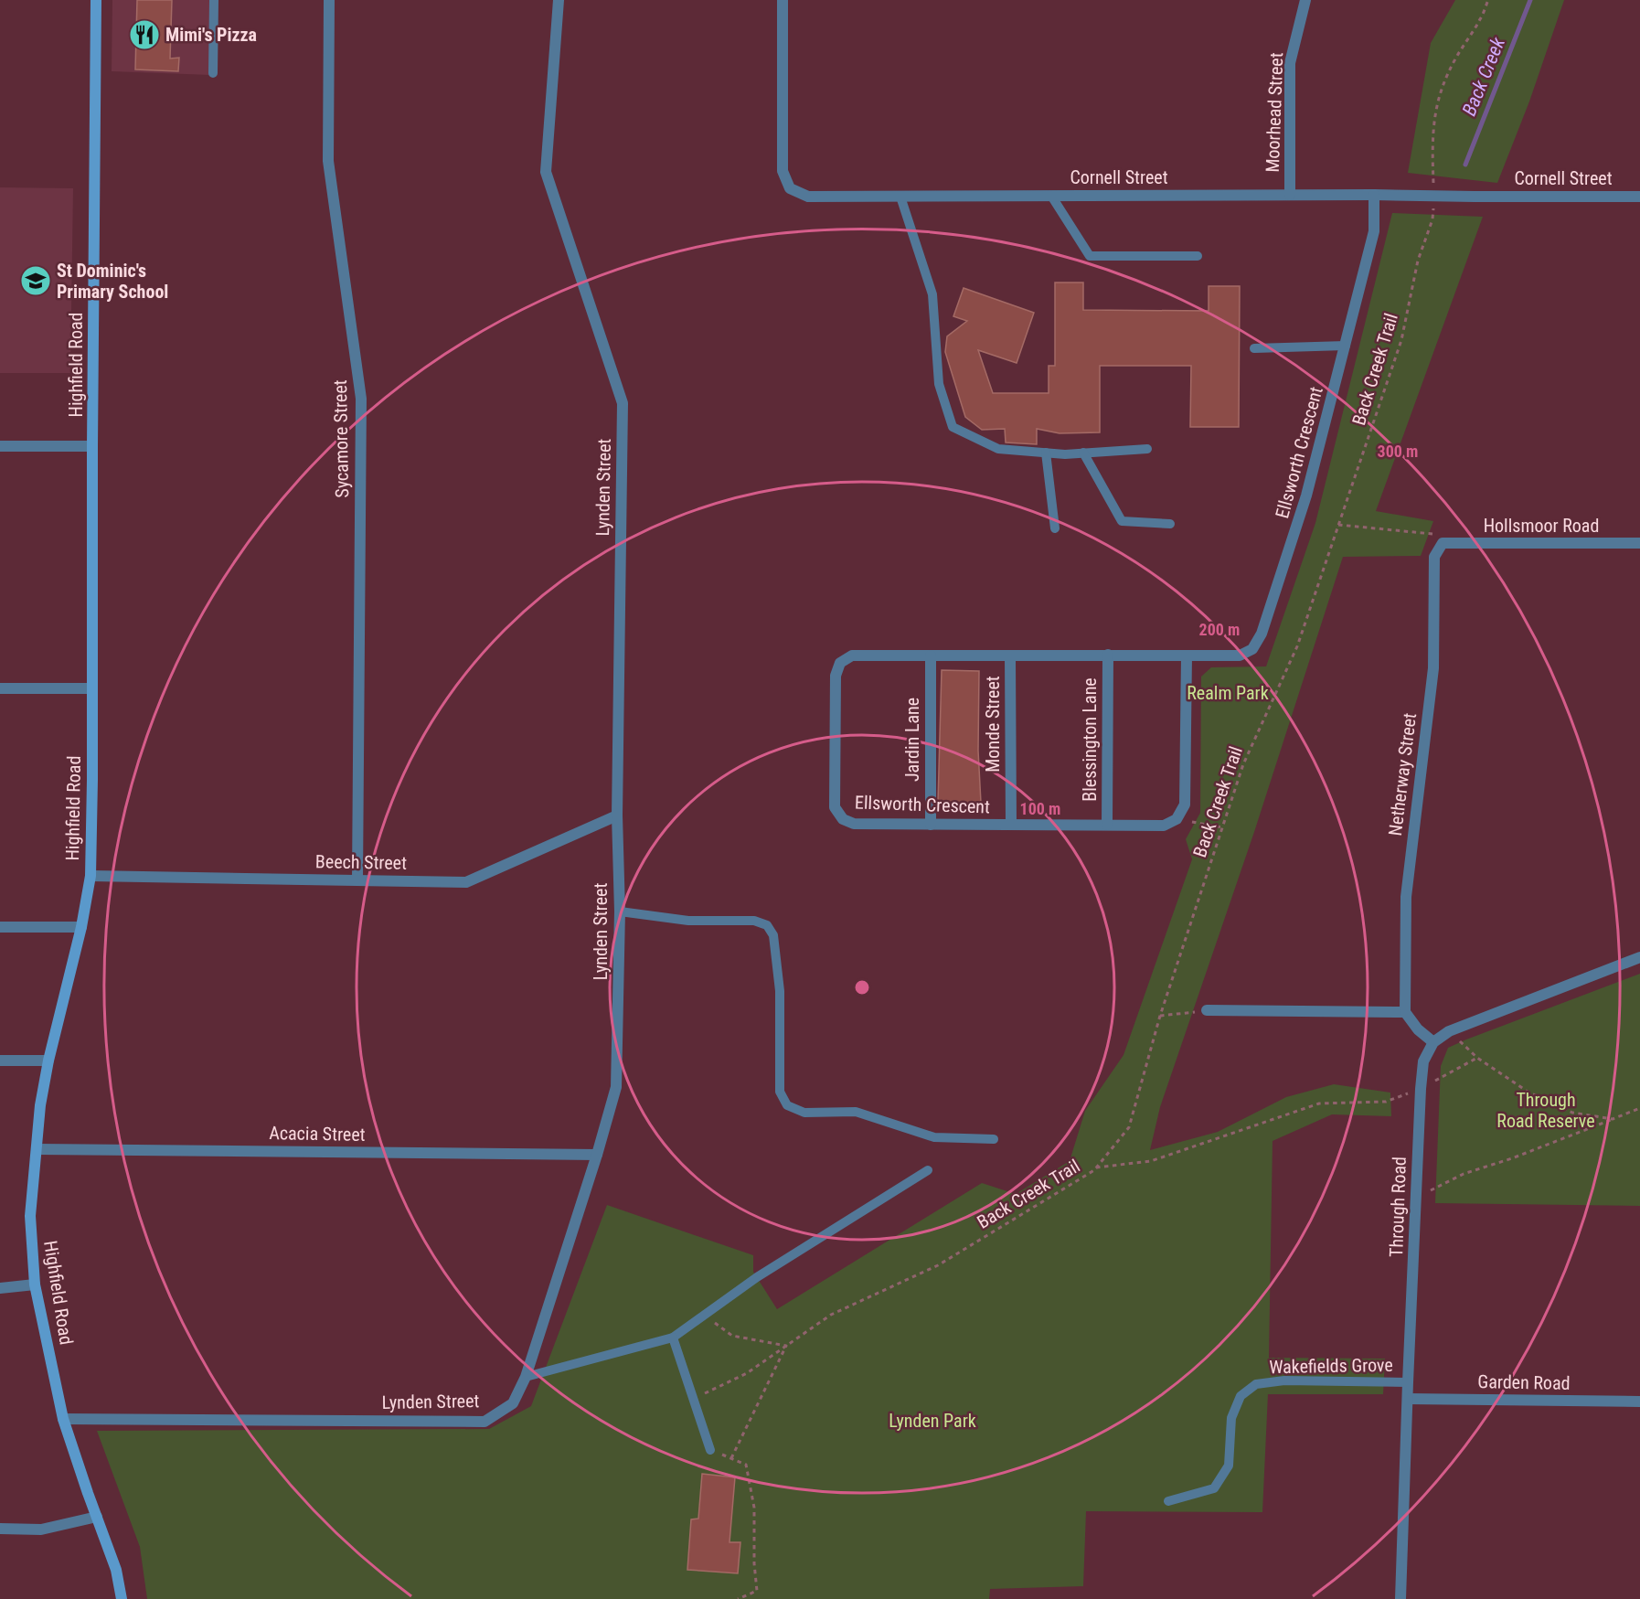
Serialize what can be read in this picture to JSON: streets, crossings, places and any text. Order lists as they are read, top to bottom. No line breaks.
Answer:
{"streets":{"main road":["Highfield Road"],"street":["Moorhead Street","Cornell Street","Sycamore Street","Ellsworth Crescent","Lynden Street","Hollsmoor Road","Monde Street","Jardin Lane","Blessington Lane","Netherway Street","Beech Street","Acacia Street","Through Road","Garden Road"],"lane":["Wakefields Grove"],"path":["Back Creek Trail"]},"crossings":[["Moorhead Street","Cornell Street"],["Cornell Street","Back Creek Trail"],["Cornell Street","Ellsworth Crescent"],["Highfield Road","Lynden Street"],["Highfield Road","Beech Street"],["Highfield Road","Acacia Street"],["Sycamore Street","Beech Street"],["Ellsworth Crescent","Monde Street"],["Ellsworth Crescent","Jardin Lane"],["Ellsworth Crescent","Blessington Lane"],["Lynden Street","Beech Street"],["Lynden Street","Acacia Street"],["Hollsmoor Road","Netherway Street"],["Through Road","Wakefields Grove"],["Through Road","Garden Road"]],"water":["Back Creek"],"parks":["Realm Park","Through Road Reserve","Lynden Park"],"places":{"restaurant":["Mimi's Pizza"],"school or university":["St Dominic's Primary School"]},"rings":["300 m","200 m","100 m"]}
